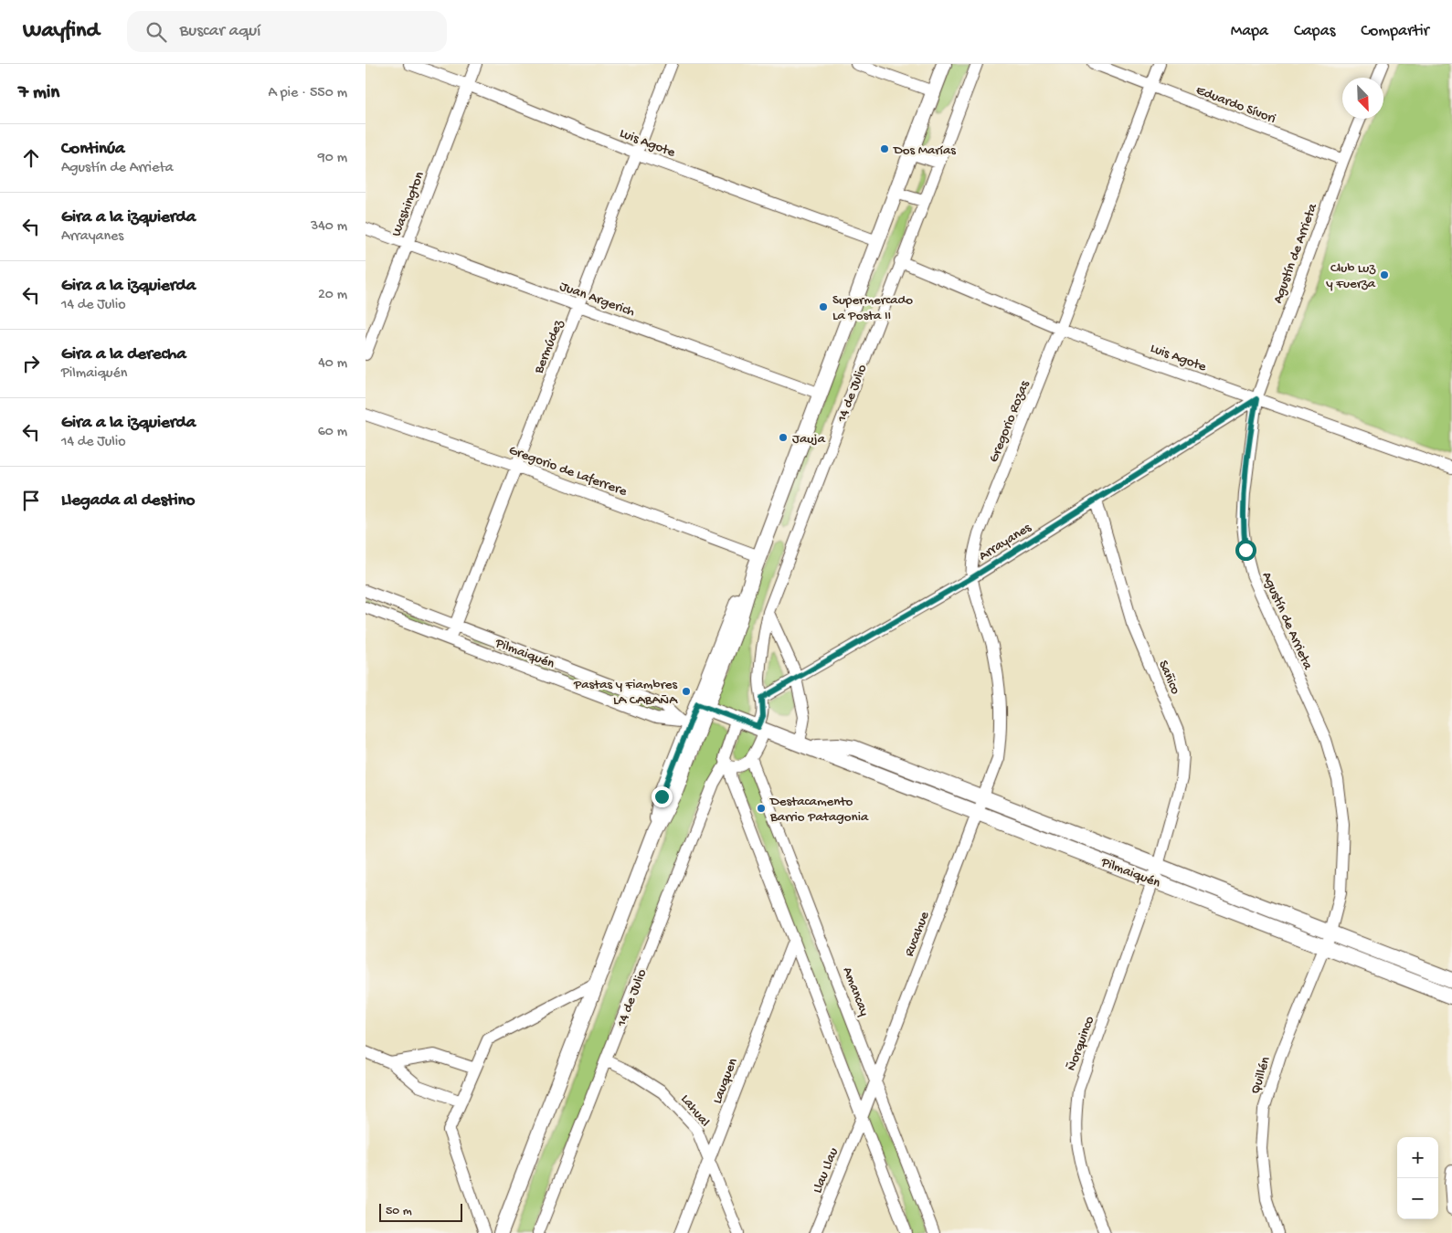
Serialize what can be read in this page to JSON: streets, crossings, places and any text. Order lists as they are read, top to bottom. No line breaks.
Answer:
{"streets":{"main road":["14 de Julio","Pilmaiquén"],"street":["Eduardo Sívori","Luis Agote","Washington","Agustín de Arrieta","Juan Argerich","Bermúdez","Gregorio Rozas","Gregorio de Laferrere","Arrayanes","Sañico","Rucahue","Amancay","Ñorquinco","Quillén","Lauquen","Lahual","Llau Llau"]},"crossings":[["Eduardo Sívori","Agustín de Arrieta"],["Eduardo Sívori","Gregorio Rozas"],["Luis Agote","Washington"],["Luis Agote","Agustín de Arrieta"],["Luis Agote","Bermúdez"],["Luis Agote","14 de Julio"],["Luis Agote","Gregorio Rozas"],["Luis Agote","Arrayanes"],["Washington","Juan Argerich"],["Agustín de Arrieta","Arrayanes"],["Agustín de Arrieta","Pilmaiquén"],["Agustín de Arrieta","Quillén"],["Juan Argerich","Bermúdez"],["Juan Argerich","14 de Julio"],["Bermúdez","Gregorio de Laferrere"],["Bermúdez","Pilmaiquén"],["14 de Julio","Gregorio de Laferrere"],["14 de Julio","Arrayanes"],["14 de Julio","Pilmaiquén"],["14 de Julio","Amancay"],["14 de Julio","Lahual"],["Gregorio Rozas","Arrayanes"],["Gregorio Rozas","Pilmaiquén"],["Gregorio Rozas","Rucahue"],["Arrayanes","Sañico"],["Pilmaiquén","Sañico"],["Pilmaiquén","Rucahue"],["Pilmaiquén","Ñorquinco"],["Pilmaiquén","Quillén"],["Sañico","Ñorquinco"],["Rucahue","Amancay"],["Rucahue","Llau Llau"],["Lauquen","Lahual"]],"places":["Dos Marías","Club Luz y Fuerza","Supermercado La Posta II","Jauja","Pastas y Fiambres LA CABAÑA","Destacamento Barrio Patagonia"],"scale_bar":"50 m","north":"bottom right","page":{"header":"Wayfind","search":"Buscar aquí","nav":["Mapa","Capas","Compartir"],"heading":["7 min","A pie · 550 m"],"list":[["Continúa","Agustín de Arrieta","90 m"],["Gira a la izquierda","Arrayanes","340 m"],["Gira a la izquierda","14 de Julio","20 m"],["Gira a la derecha","Pilmaiquén","40 m"],["Gira a la izquierda","14 de Julio","60 m"],"Llegada al destino"],"map_buttons":["+","−"],"scale":"50 m"}}
